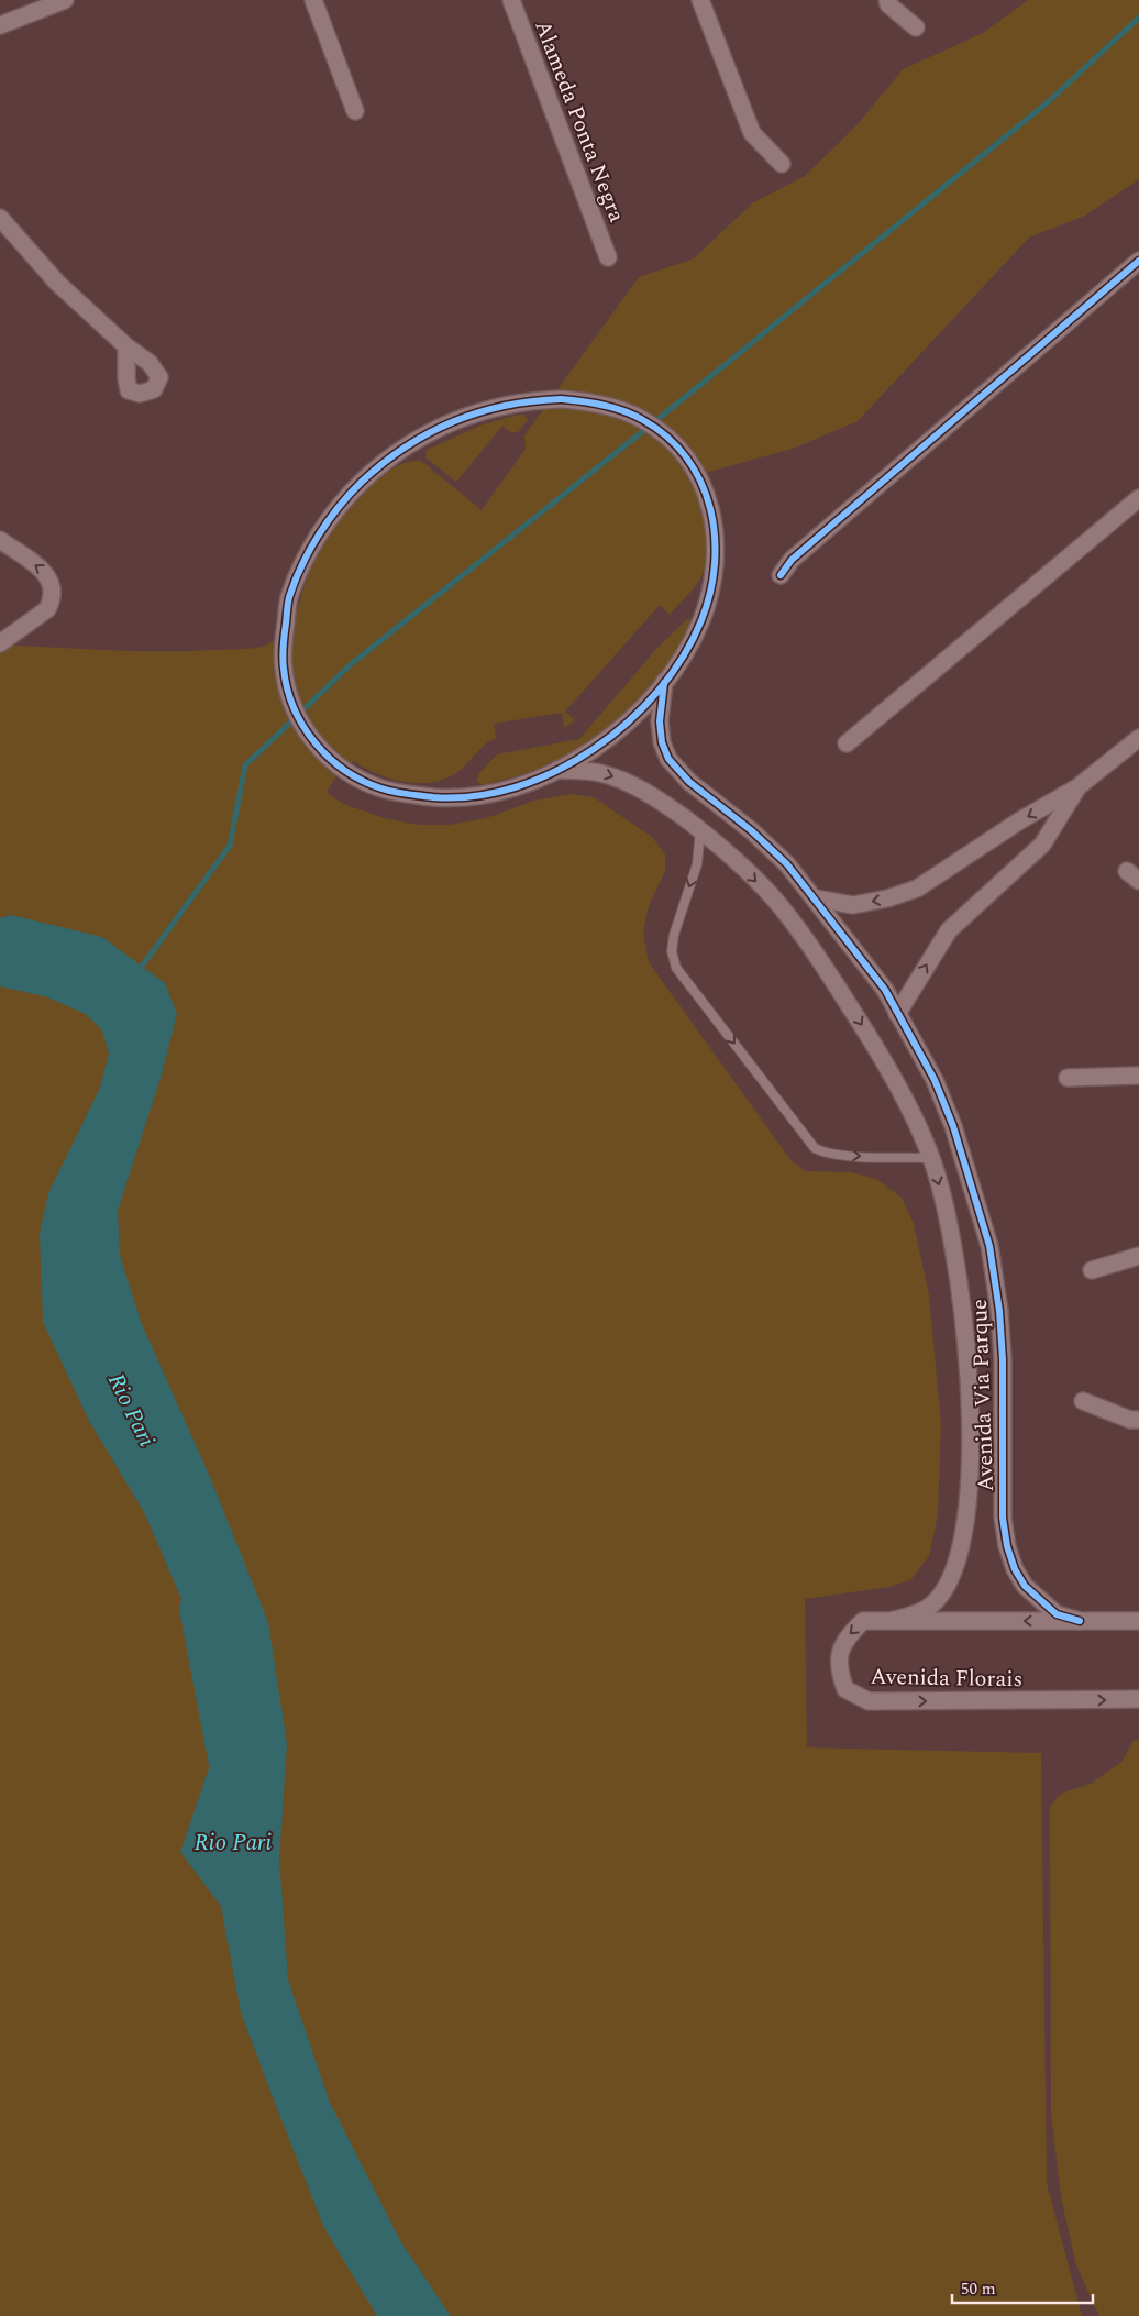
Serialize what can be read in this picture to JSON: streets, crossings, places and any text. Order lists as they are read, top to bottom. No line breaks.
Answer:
{"streets":{"street":["Alameda Ponta Negra","Avenida Via Parque","Avenida Florais"]},"crossings":[["Avenida Via Parque","Avenida Florais"]],"water":["Rio Pari"],"scale_bar":"50 m"}
